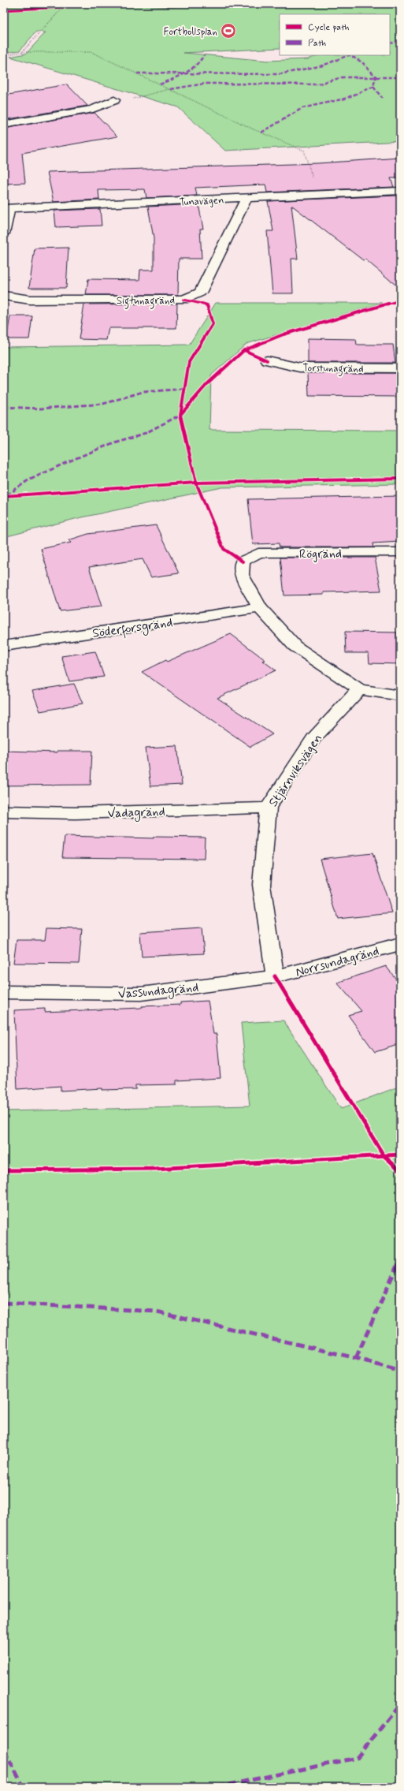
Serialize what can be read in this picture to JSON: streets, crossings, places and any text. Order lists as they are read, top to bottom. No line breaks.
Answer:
{"streets":{"street":["Tunavägen","Sigtunagränd","Torstunagränd","Rögränd","Söderforsgränd","Stjärnviksvägen","Vadagränd","Norrsundagränd","Vassundagränd"]},"crossings":[["Tunavägen","Sigtunagränd"],["Rögränd","Söderforsgränd"],["Stjärnviksvägen","Vadagränd"],["Stjärnviksvägen","Norrsundagränd"],["Stjärnviksvägen","Vassundagränd"],["Norrsundagränd","Vassundagränd"]],"places":{"sports":["Fortbollsplan"]},"legend":["Cycle path","Path"]}
